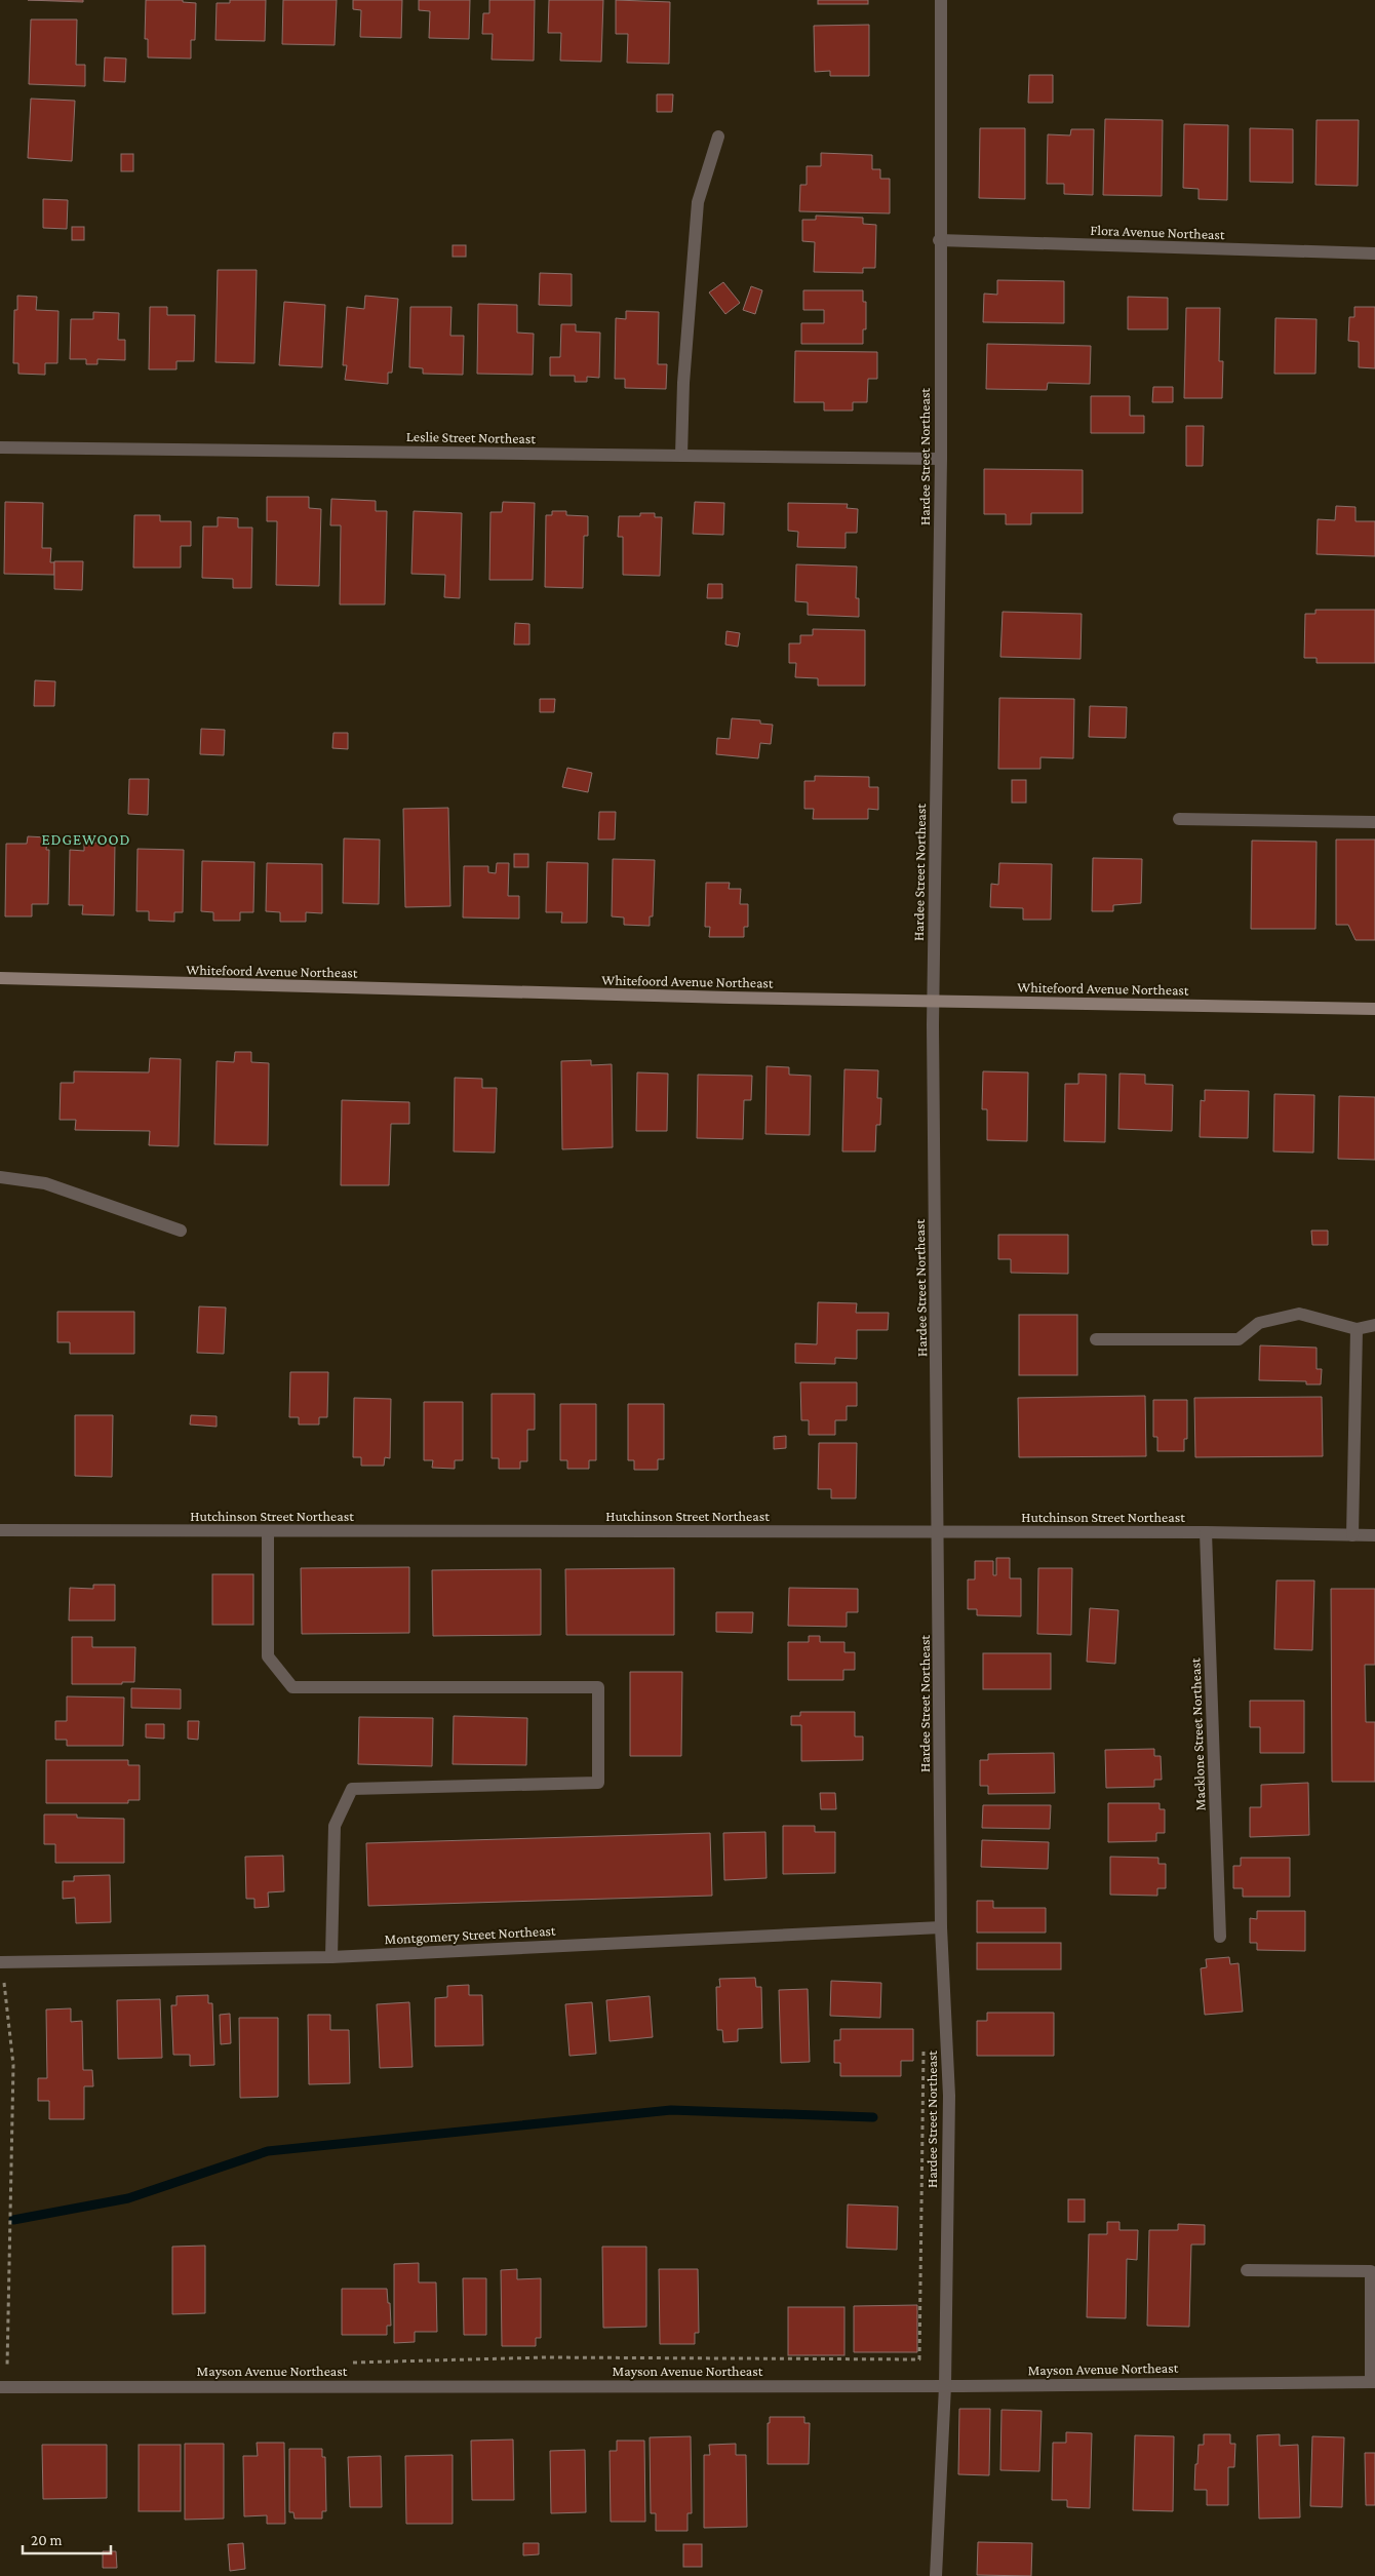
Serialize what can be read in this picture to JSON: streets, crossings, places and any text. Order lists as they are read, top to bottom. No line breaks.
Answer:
{"streets":{"street":["Flora Avenue Northeast","Leslie Street Northeast","Hardee Street Northeast","Whitefoord Avenue Northeast","Hutchinson Street Northeast","Macklone Street Northeast","Montgomery Street Northeast","Mayson Avenue Northeast"]},"crossings":[["Flora Avenue Northeast","Hardee Street Northeast"],["Leslie Street Northeast","Hardee Street Northeast"],["Hardee Street Northeast","Whitefoord Avenue Northeast"],["Hardee Street Northeast","Hutchinson Street Northeast"],["Hardee Street Northeast","Montgomery Street Northeast"],["Hardee Street Northeast","Mayson Avenue Northeast"],["Hutchinson Street Northeast","Macklone Street Northeast"]],"districts":["EDGEWOOD"],"scale_bar":"20 m"}
